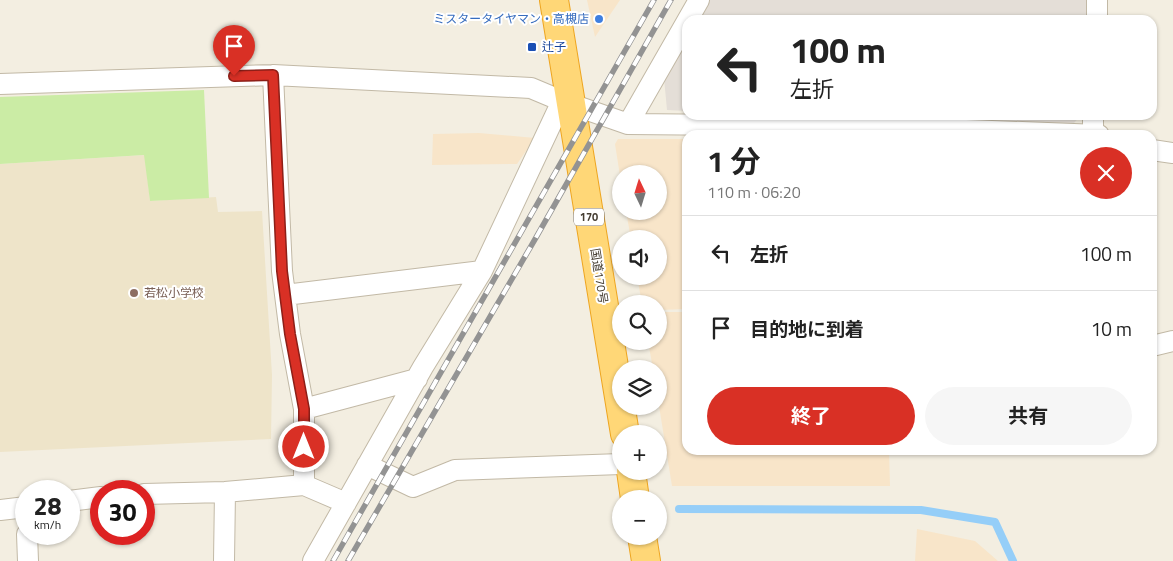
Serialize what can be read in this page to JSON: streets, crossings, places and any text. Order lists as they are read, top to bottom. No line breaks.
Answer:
{"streets":{"highway":["170","国道170号"]},"places":{"other":["ミスタータイヤマン・高槻店","若松小学校"],"transit":["辻子"]},"north":"top","page":{"turn":["100 m","左折"],"heading":["1 分","110 m · 06:20"],"map_buttons":["+","−"],"list":[{"name":"左折","value":"100 m"},{"name":"目的地に到着","value":"10 m"}],"buttons":["終了","共有"],"speed":"28 km/h","limit":"30"}}
